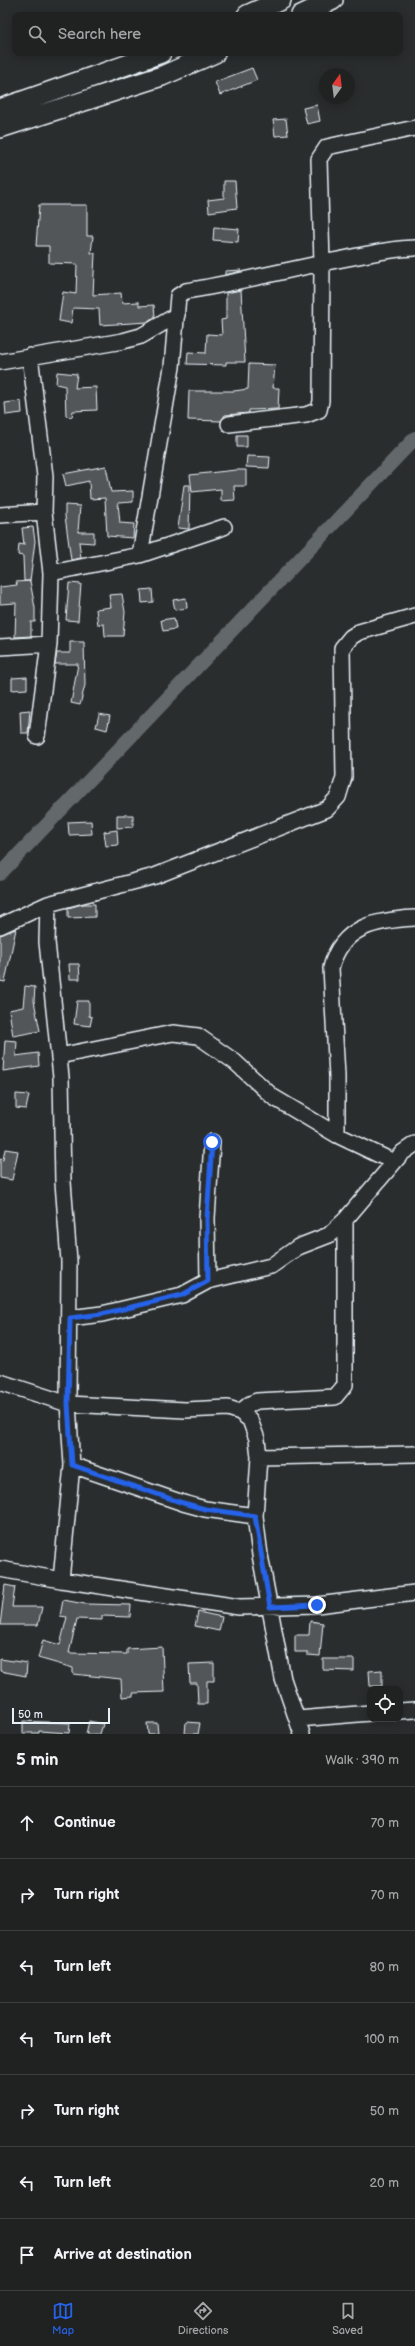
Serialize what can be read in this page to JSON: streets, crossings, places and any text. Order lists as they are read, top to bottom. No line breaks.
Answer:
{"scale_bar":"50 m","north":"top","page":{"search":"Search here","scale":"50 m","heading":["5 min","Walk · 390 m"],"list":[["Continue","70 m"],["Turn right","70 m"],["Turn left","80 m"],["Turn left","100 m"],["Turn right","50 m"],["Turn left","20 m"],"Arrive at destination"],"nav":["Map","Directions","Saved"]}}
